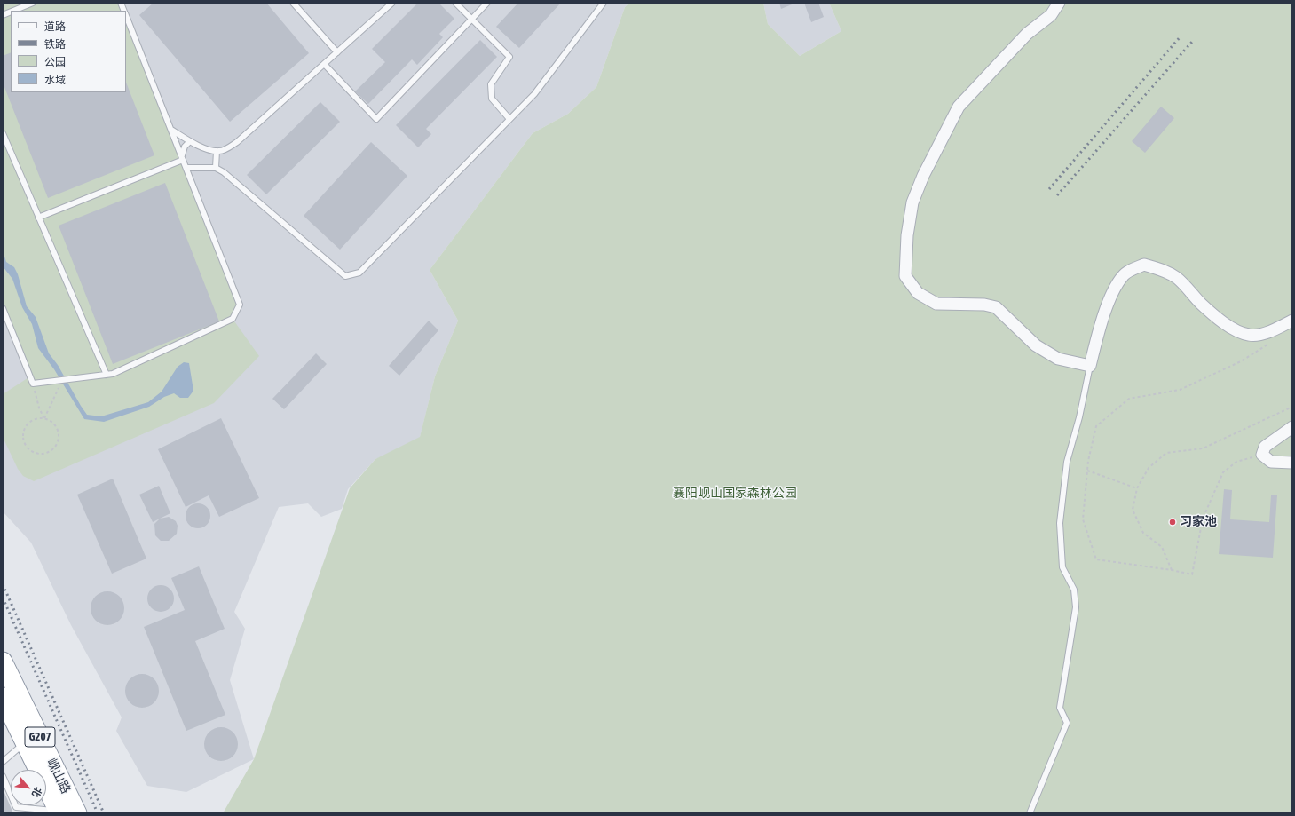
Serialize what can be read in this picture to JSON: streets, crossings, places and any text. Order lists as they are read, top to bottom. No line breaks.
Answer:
{"streets":{"highway":["G207","岘山路"]},"parks":["襄阳岘山国家森林公园"],"places":["习家池"],"legend":["道路","铁路","公园","水域"],"north":"bottom right"}
